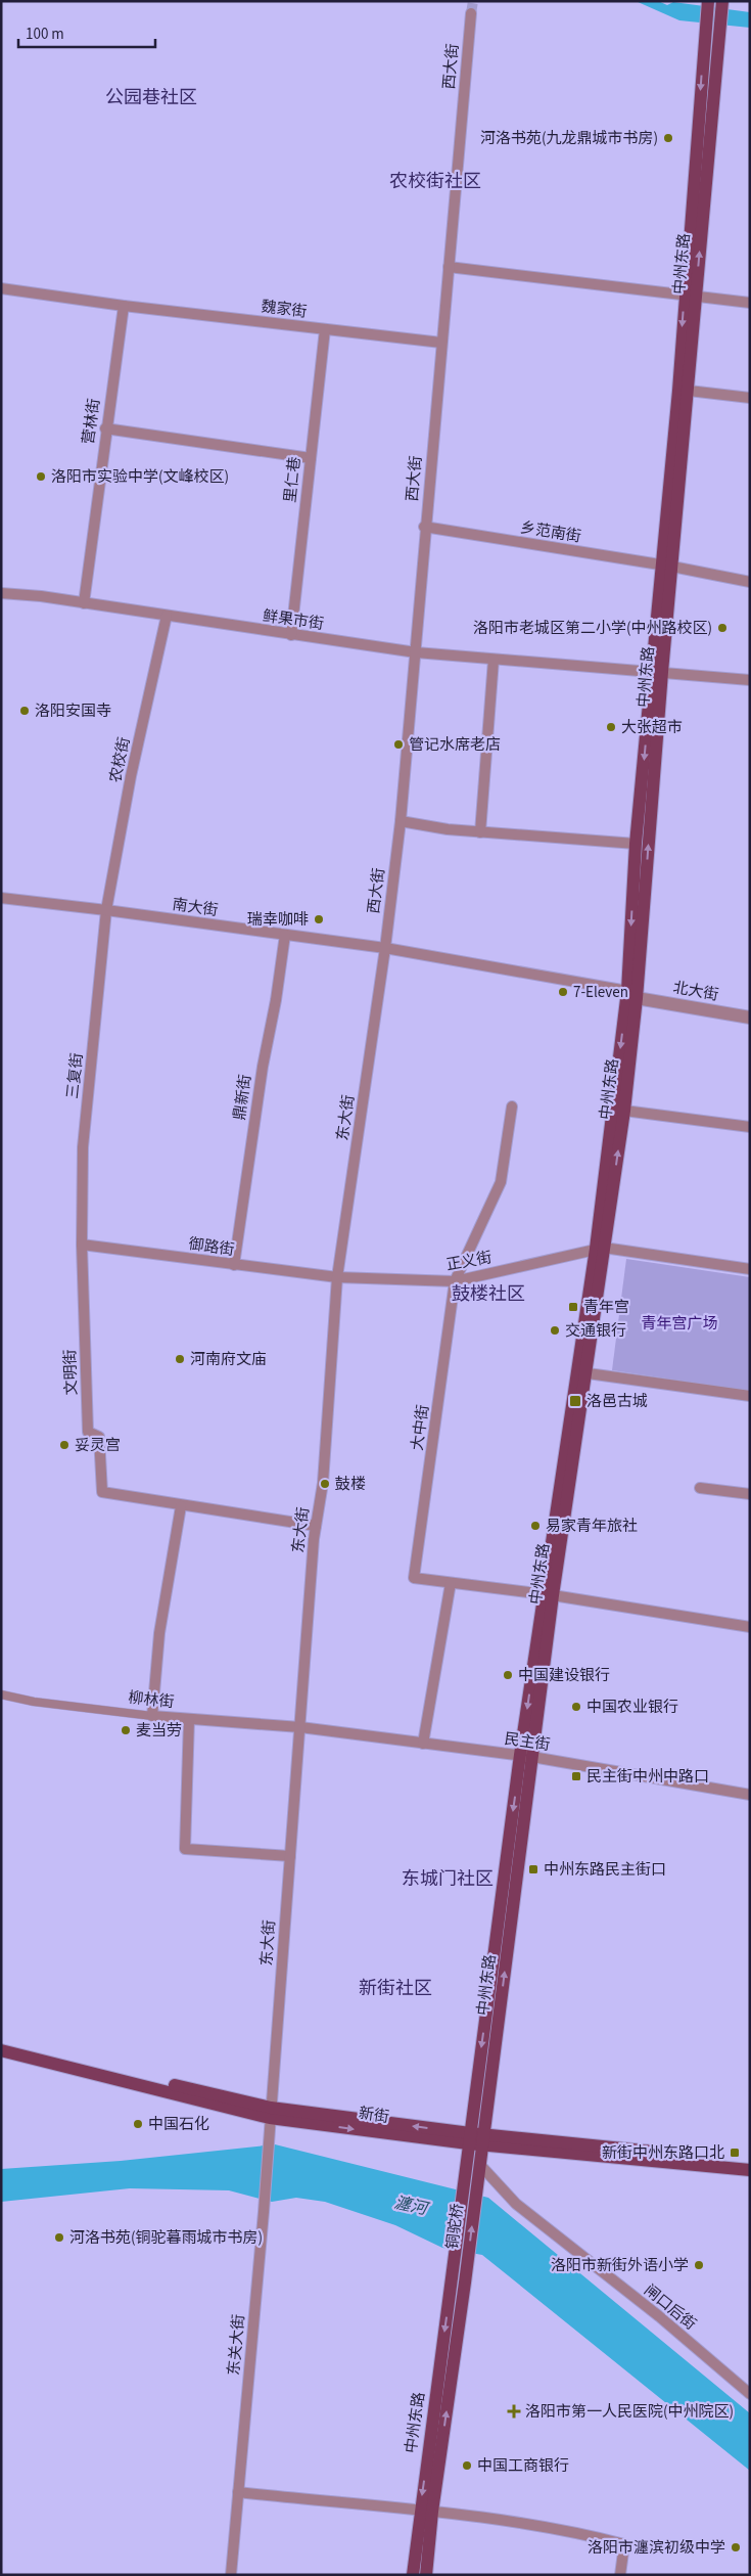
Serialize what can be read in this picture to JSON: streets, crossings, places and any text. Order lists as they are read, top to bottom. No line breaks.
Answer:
{"streets":{"main road":["中州东路","新街","铜驼桥"],"street":["西大街","魏家街","营林街","里仁巷","乡范南街","鲜果市街","农校街","南大街","北大街","三复街","鼎新街","东大街","御路街","正义街","文明街","大中街","柳林街","民主街","闸口后街","东关大街"]},"crossings":[["西大街","魏家街"],["西大街","乡范南街"],["西大街","鲜果市街"],["西大街","南大街"],["西大街","东大街"],["中州东路","乡范南街"],["中州东路","鲜果市街"],["中州东路","南大街"],["中州东路","北大街"],["中州东路","正义街"],["中州东路","民主街"],["中州东路","新街"],["中州东路","铜驼桥"],["中州东路","闸口后街"],["魏家街","营林街"],["魏家街","里仁巷"],["营林街","鲜果市街"],["里仁巷","鲜果市街"],["鲜果市街","农校街"],["农校街","南大街"],["农校街","三复街"],["南大街","北大街"],["南大街","三复街"],["南大街","鼎新街"],["南大街","东大街"],["三复街","御路街"],["三复街","文明街"],["鼎新街","御路街"],["东大街","御路街"],["东大街","正义街"],["东大街","柳林街"],["东大街","民主街"],["东大街","新街"],["东大街","东关大街"],["御路街","正义街"],["御路街","文明街"],["正义街","大中街"],["柳林街","民主街"],["新街","东关大街"],["铜驼桥","闸口后街"]],"districts":["公园巷社区","农校街社区","鼓楼社区","东城门社区","新街社区"],"water":["瀍河"],"parks":["青年宫广场"],"places":{"other":["河洛书苑(九龙鼎城市书房)","洛阳市实验中学(文峰校区)","洛阳市老城区第二小学(中州路校区)","洛阳安国寺","大张超市","管记水席老店","瑞幸咖啡","7-Eleven","交通银行","河南府文庙","妥灵宫","鼓楼","易家青年旅社","中国建设银行","中国农业银行","麦当劳","中国石化","河洛书苑(铜驼暮雨城市书房)","洛阳市新街外语小学","中国工商银行","洛阳市瀍滨初级中学"],"transit":["青年宫","洛邑古城","民主街中州中路口","中州东路民主街口","新街中州东路口北"],"health":["洛阳市第一人民医院(中州院区)"]},"scale_bar":"100 m"}
